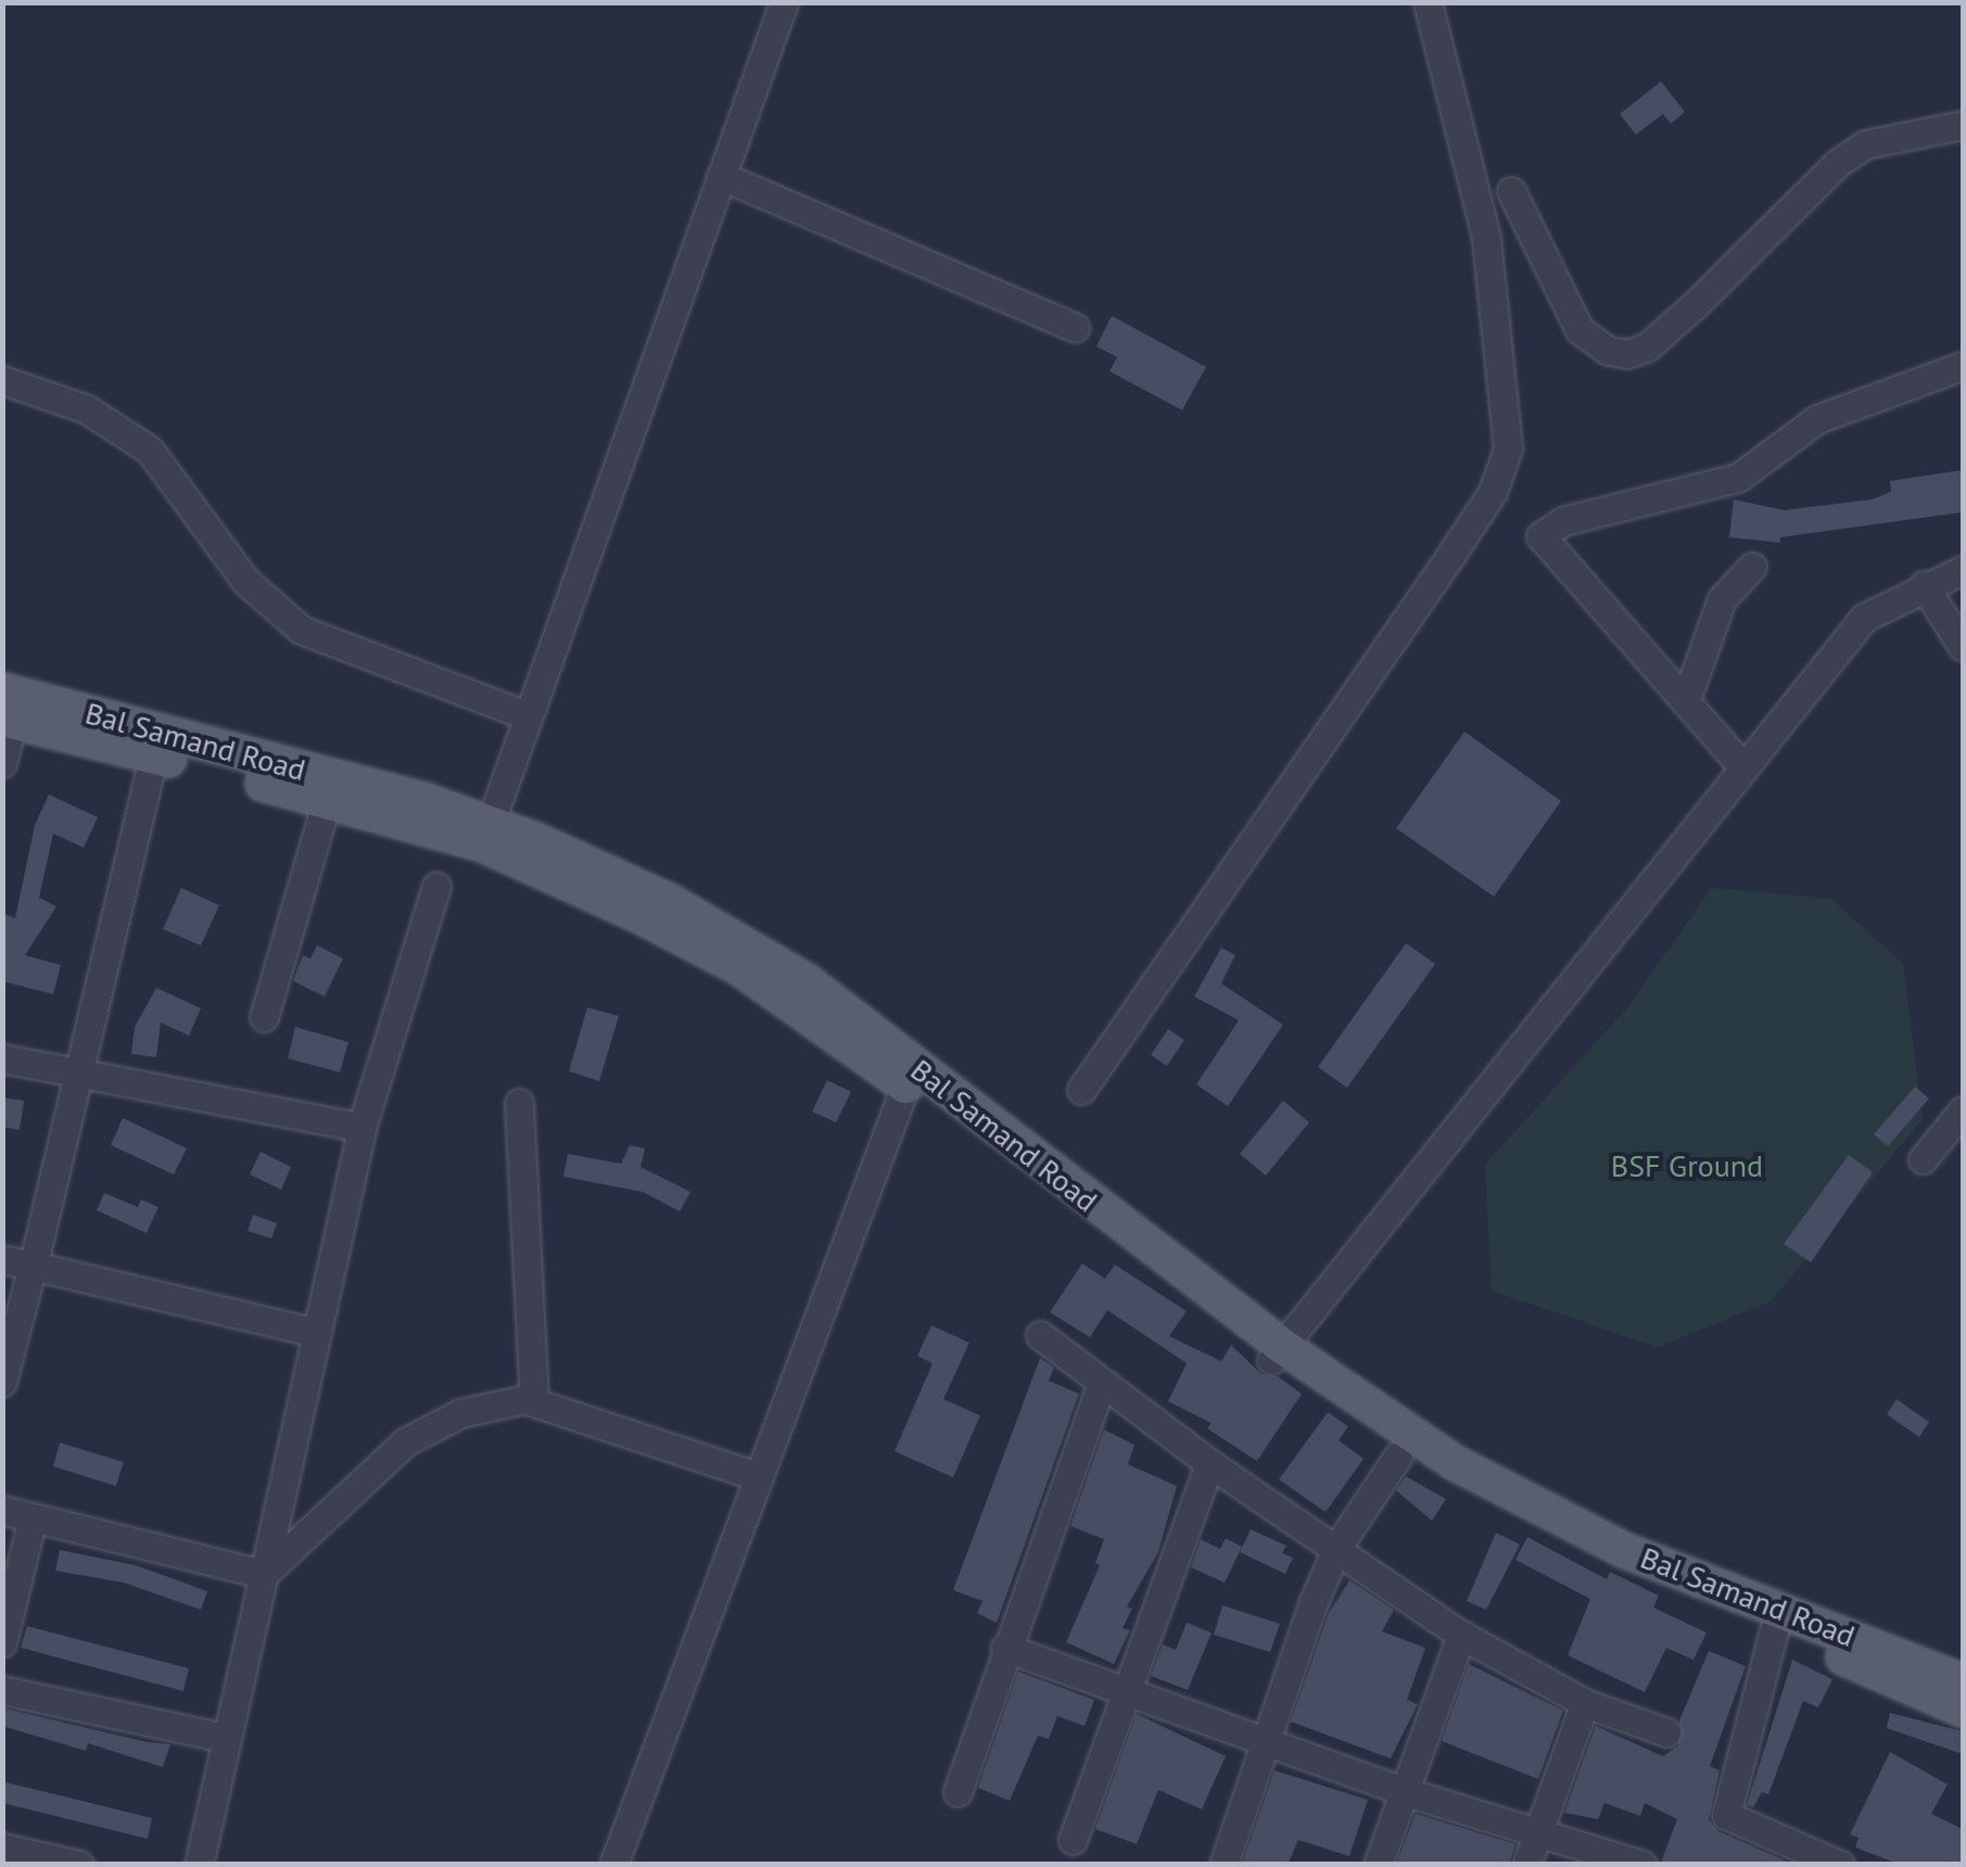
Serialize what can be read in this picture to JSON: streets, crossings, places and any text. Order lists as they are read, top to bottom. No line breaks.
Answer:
{"streets":{"main road":["Bal Samand Road"]},"parks":["BSF Ground"]}
